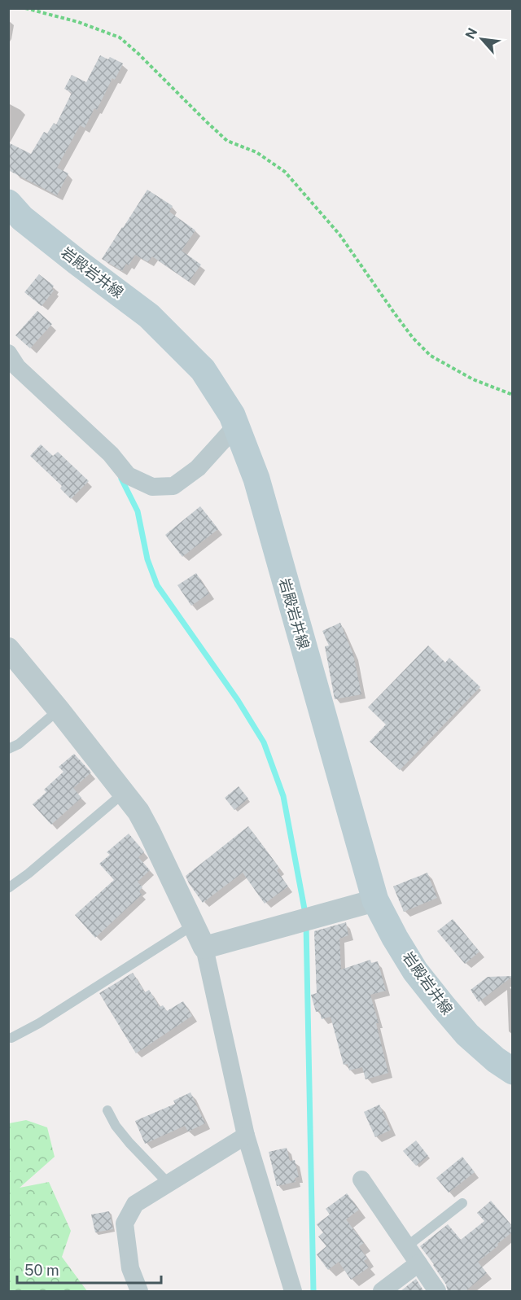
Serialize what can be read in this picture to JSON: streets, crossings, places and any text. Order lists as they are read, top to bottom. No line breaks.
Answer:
{"streets":{"main road":["岩殿岩井線"]},"scale_bar":"50 m","north":"top left"}
